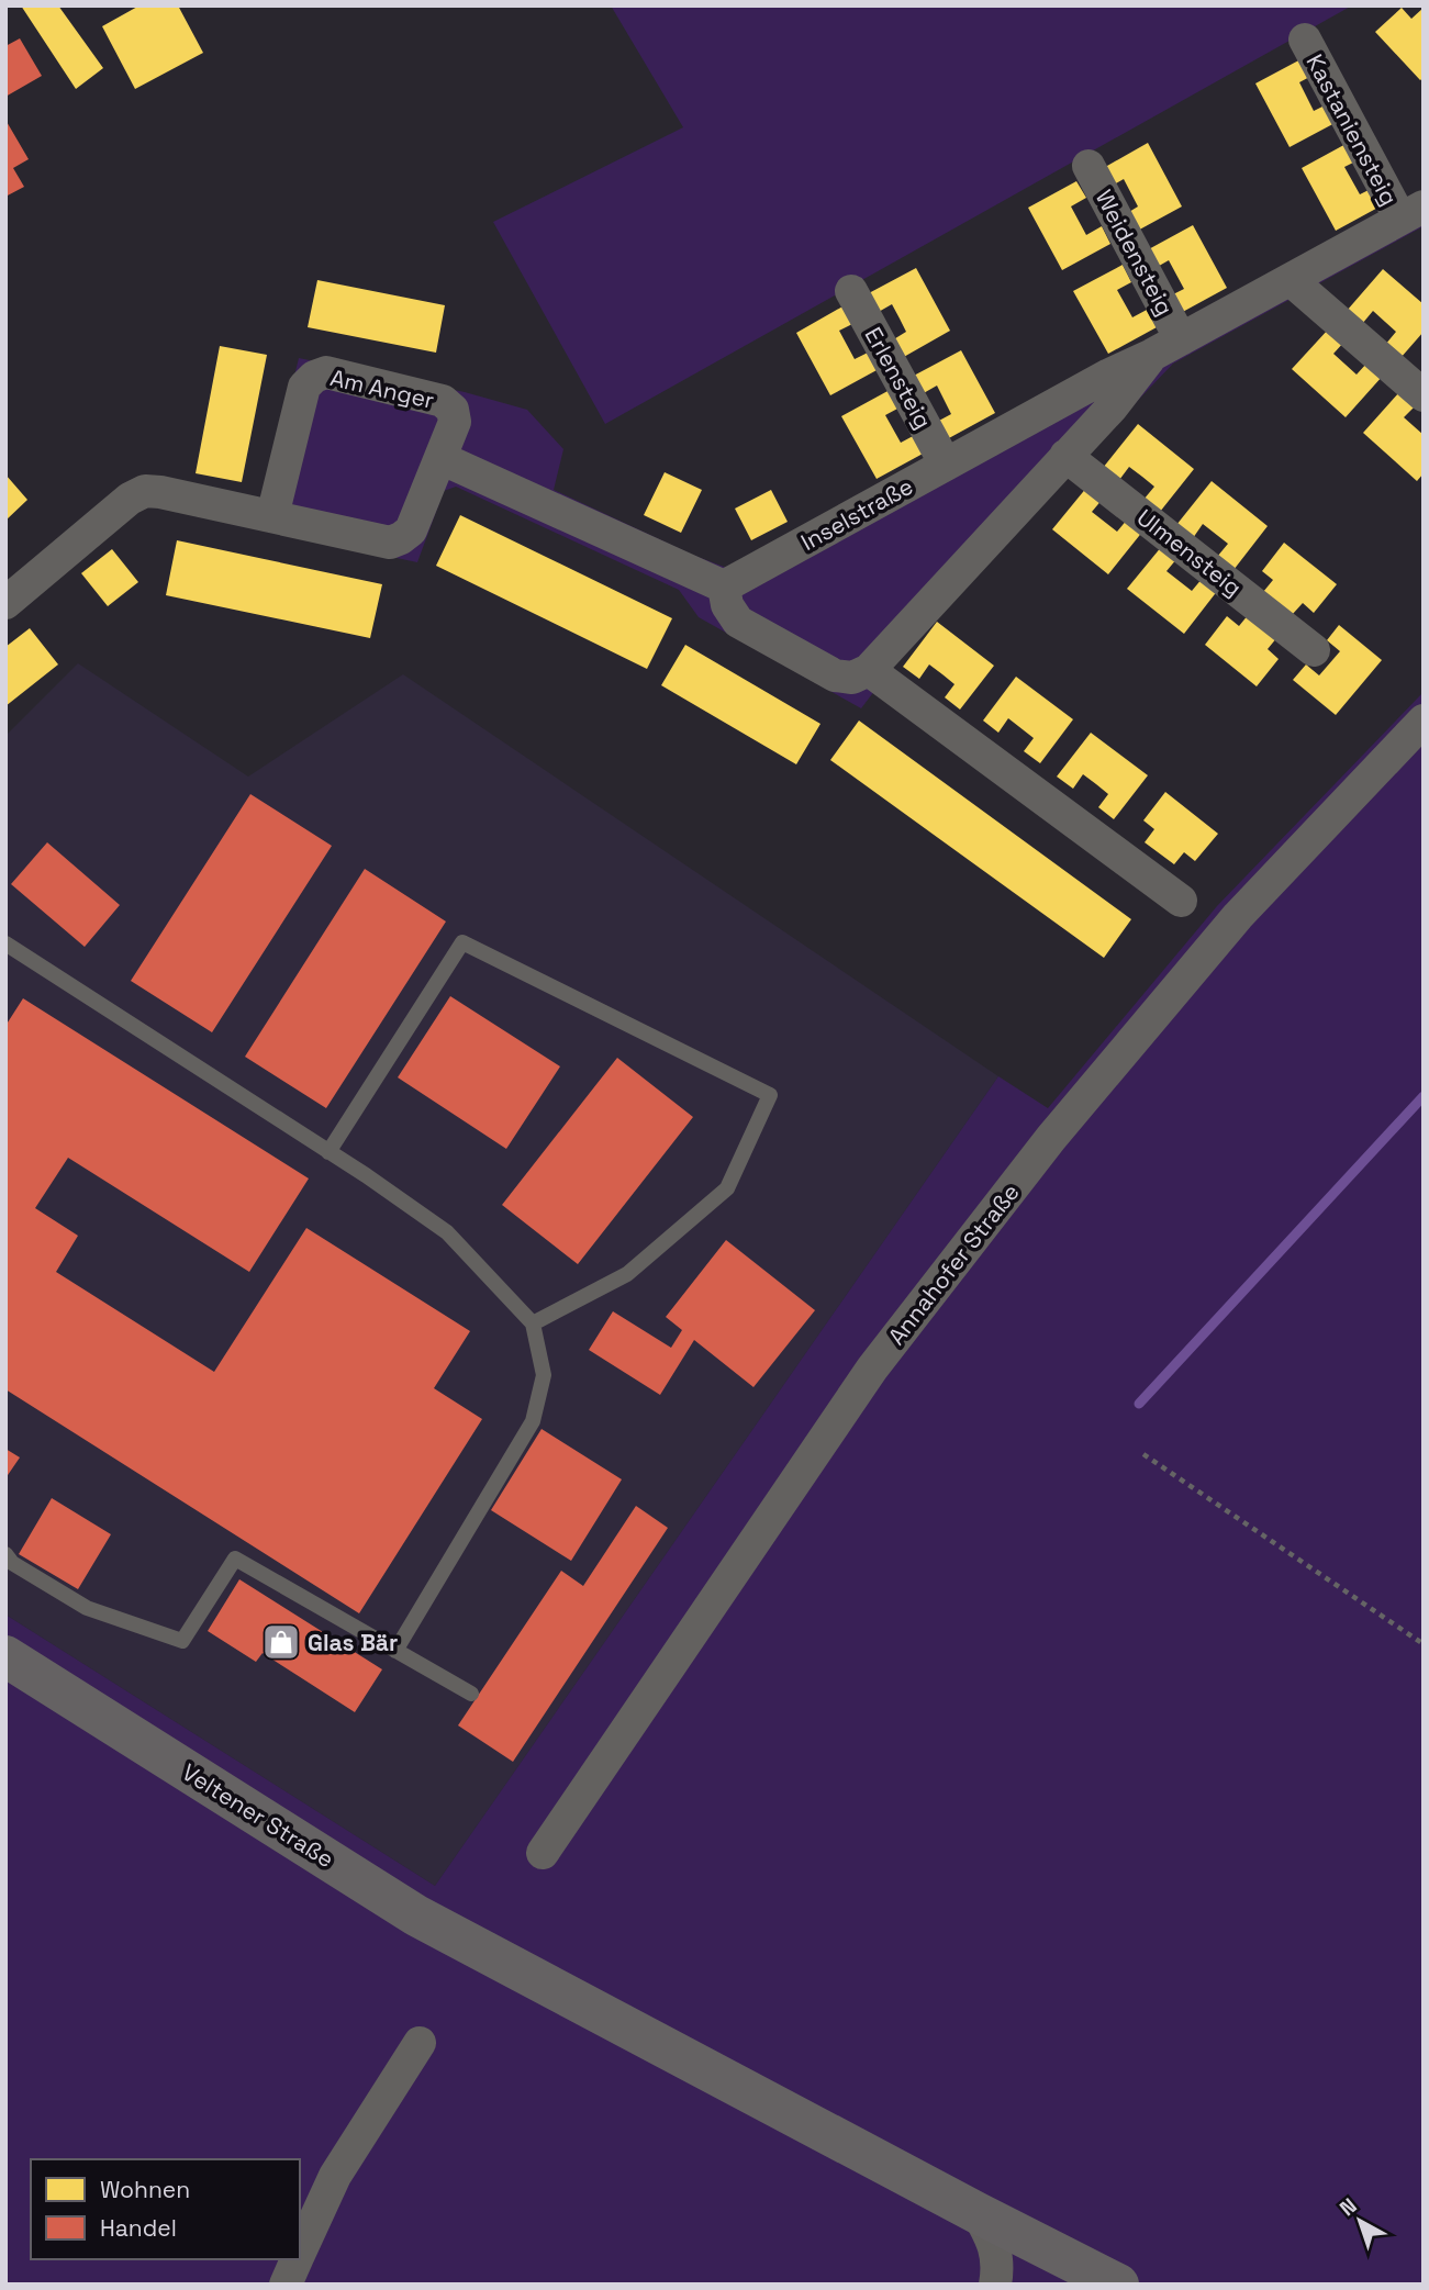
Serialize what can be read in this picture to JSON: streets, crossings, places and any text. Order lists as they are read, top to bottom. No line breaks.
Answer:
{"streets":{"main road":["Veltener Straße"],"street":["Kastaniensteig","Weidensteig","Erlensteig","Am Anger","Inselstraße","Ulmensteig","Annahofer Straße"]},"crossings":[["Kastaniensteig","Inselstraße"],["Weidensteig","Inselstraße"],["Erlensteig","Inselstraße"],["Inselstraße","Ulmensteig"]],"places":{"shop":["Glas Bär"]},"legend":["Wohnen","Handel"],"north":"top left"}
